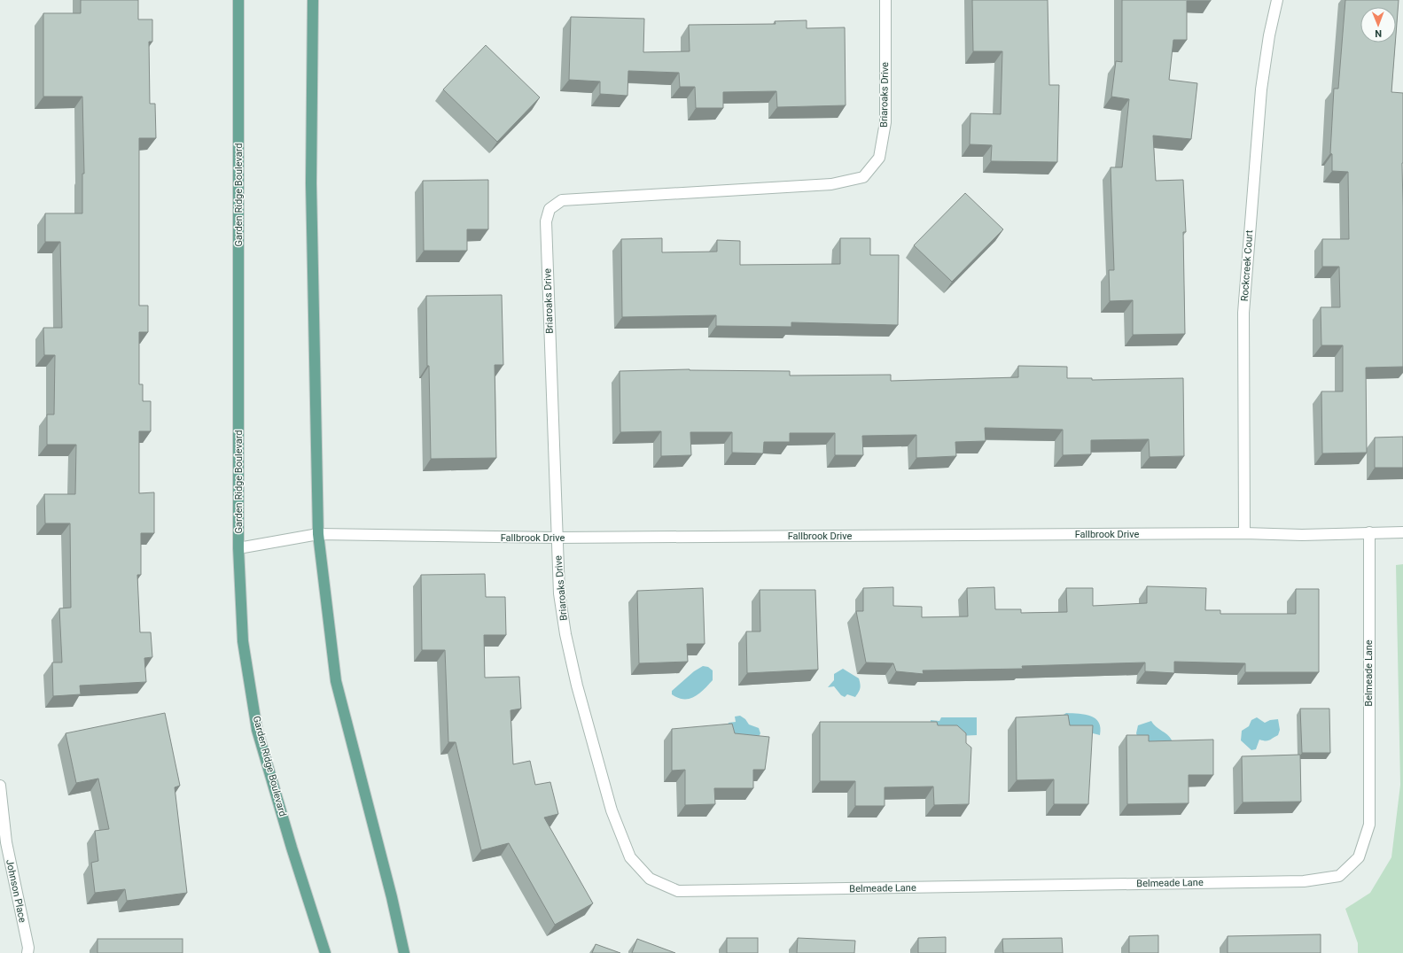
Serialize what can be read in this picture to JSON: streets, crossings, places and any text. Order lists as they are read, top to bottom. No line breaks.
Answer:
{"streets":{"main road":["Garden Ridge Boulevard"],"street":["Briaroaks Drive","Rockcreek Court","Fallbrook Drive","Belmeade Lane","Johnson Place"]},"crossings":[["Briaroaks Drive","Fallbrook Drive"],["Briaroaks Drive","Belmeade Lane"],["Garden Ridge Boulevard","Fallbrook Drive"],["Rockcreek Court","Fallbrook Drive"],["Fallbrook Drive","Belmeade Lane"]],"north":"bottom"}
